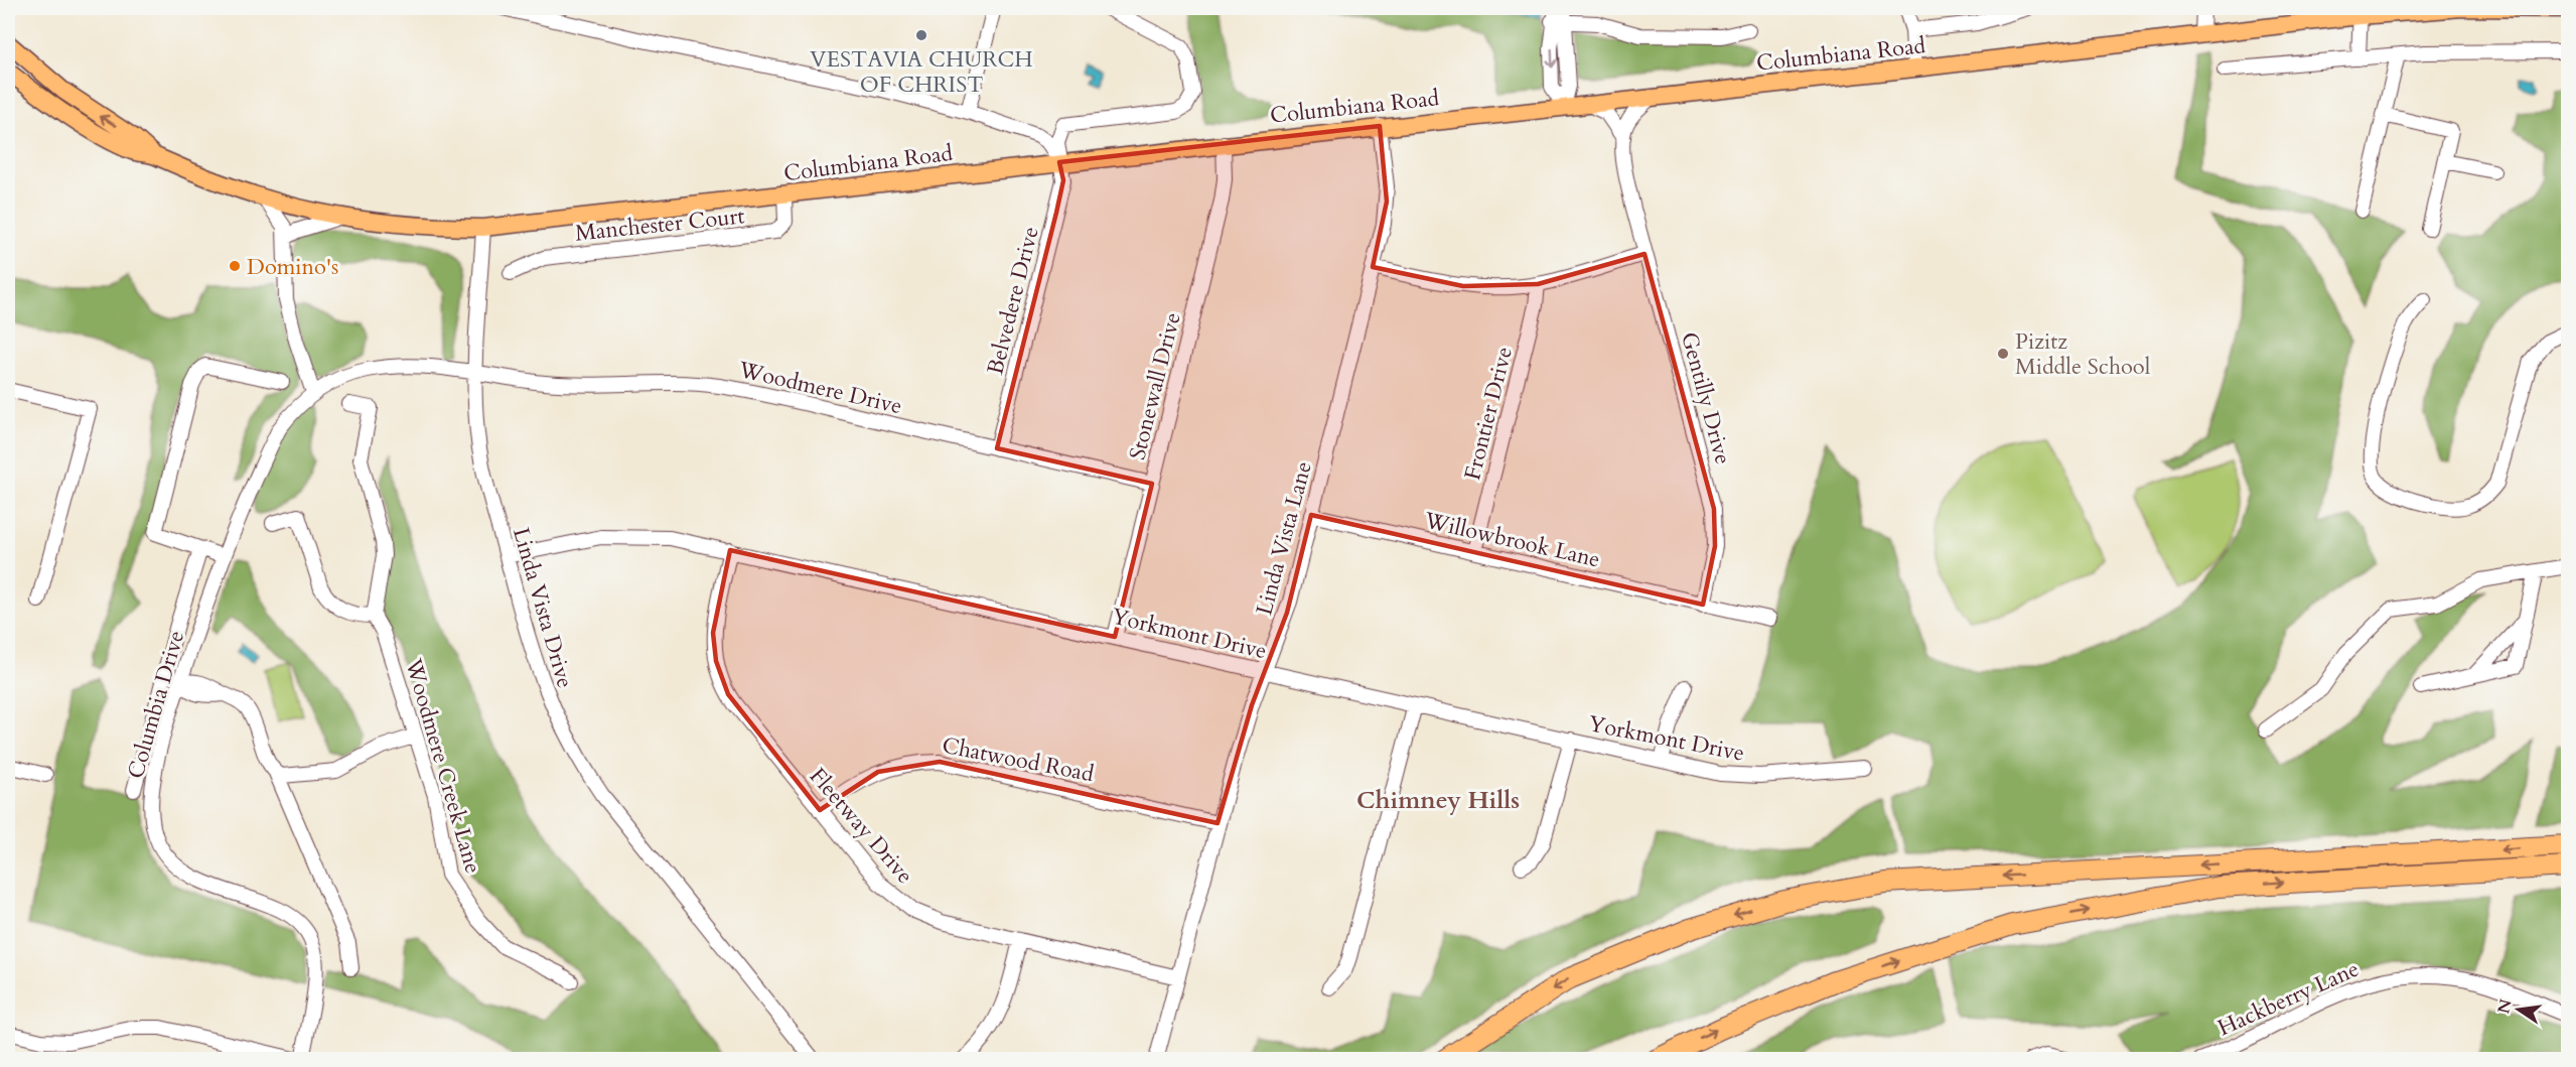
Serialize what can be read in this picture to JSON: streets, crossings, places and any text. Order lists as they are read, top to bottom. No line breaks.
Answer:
{"streets":{"main road":["Columbiana Road"],"street":["Manchester Court","Belvedere Drive","Stonewall Drive","Woodmere Drive","Gentilly Drive","Frontier Drive","Linda Vista Lane","Willowbrook Lane","Linda Vista Drive","Yorkmont Drive","Columbia Drive","Chatwood Road","Woodmere Creek Lane","Fleetway Drive","Hackberry Lane"]},"crossings":[["Columbiana Road","Manchester Court"],["Columbiana Road","Belvedere Drive"],["Columbiana Road","Stonewall Drive"],["Columbiana Road","Gentilly Drive"],["Columbiana Road","Linda Vista Lane"],["Columbiana Road","Linda Vista Drive"],["Belvedere Drive","Woodmere Drive"],["Stonewall Drive","Woodmere Drive"],["Stonewall Drive","Yorkmont Drive"],["Woodmere Drive","Linda Vista Drive"],["Woodmere Drive","Columbia Drive"],["Gentilly Drive","Willowbrook Lane"],["Frontier Drive","Willowbrook Lane"],["Linda Vista Lane","Willowbrook Lane"],["Linda Vista Lane","Yorkmont Drive"],["Linda Vista Lane","Chatwood Road"],["Linda Vista Lane","Fleetway Drive"],["Linda Vista Drive","Yorkmont Drive"],["Yorkmont Drive","Fleetway Drive"],["Chatwood Road","Fleetway Drive"]],"districts":["Chimney Hills"],"places":["VESTAVIA CHURCH OF CHRIST","Domino's","Pizitz Middle School"],"north":"left"}
